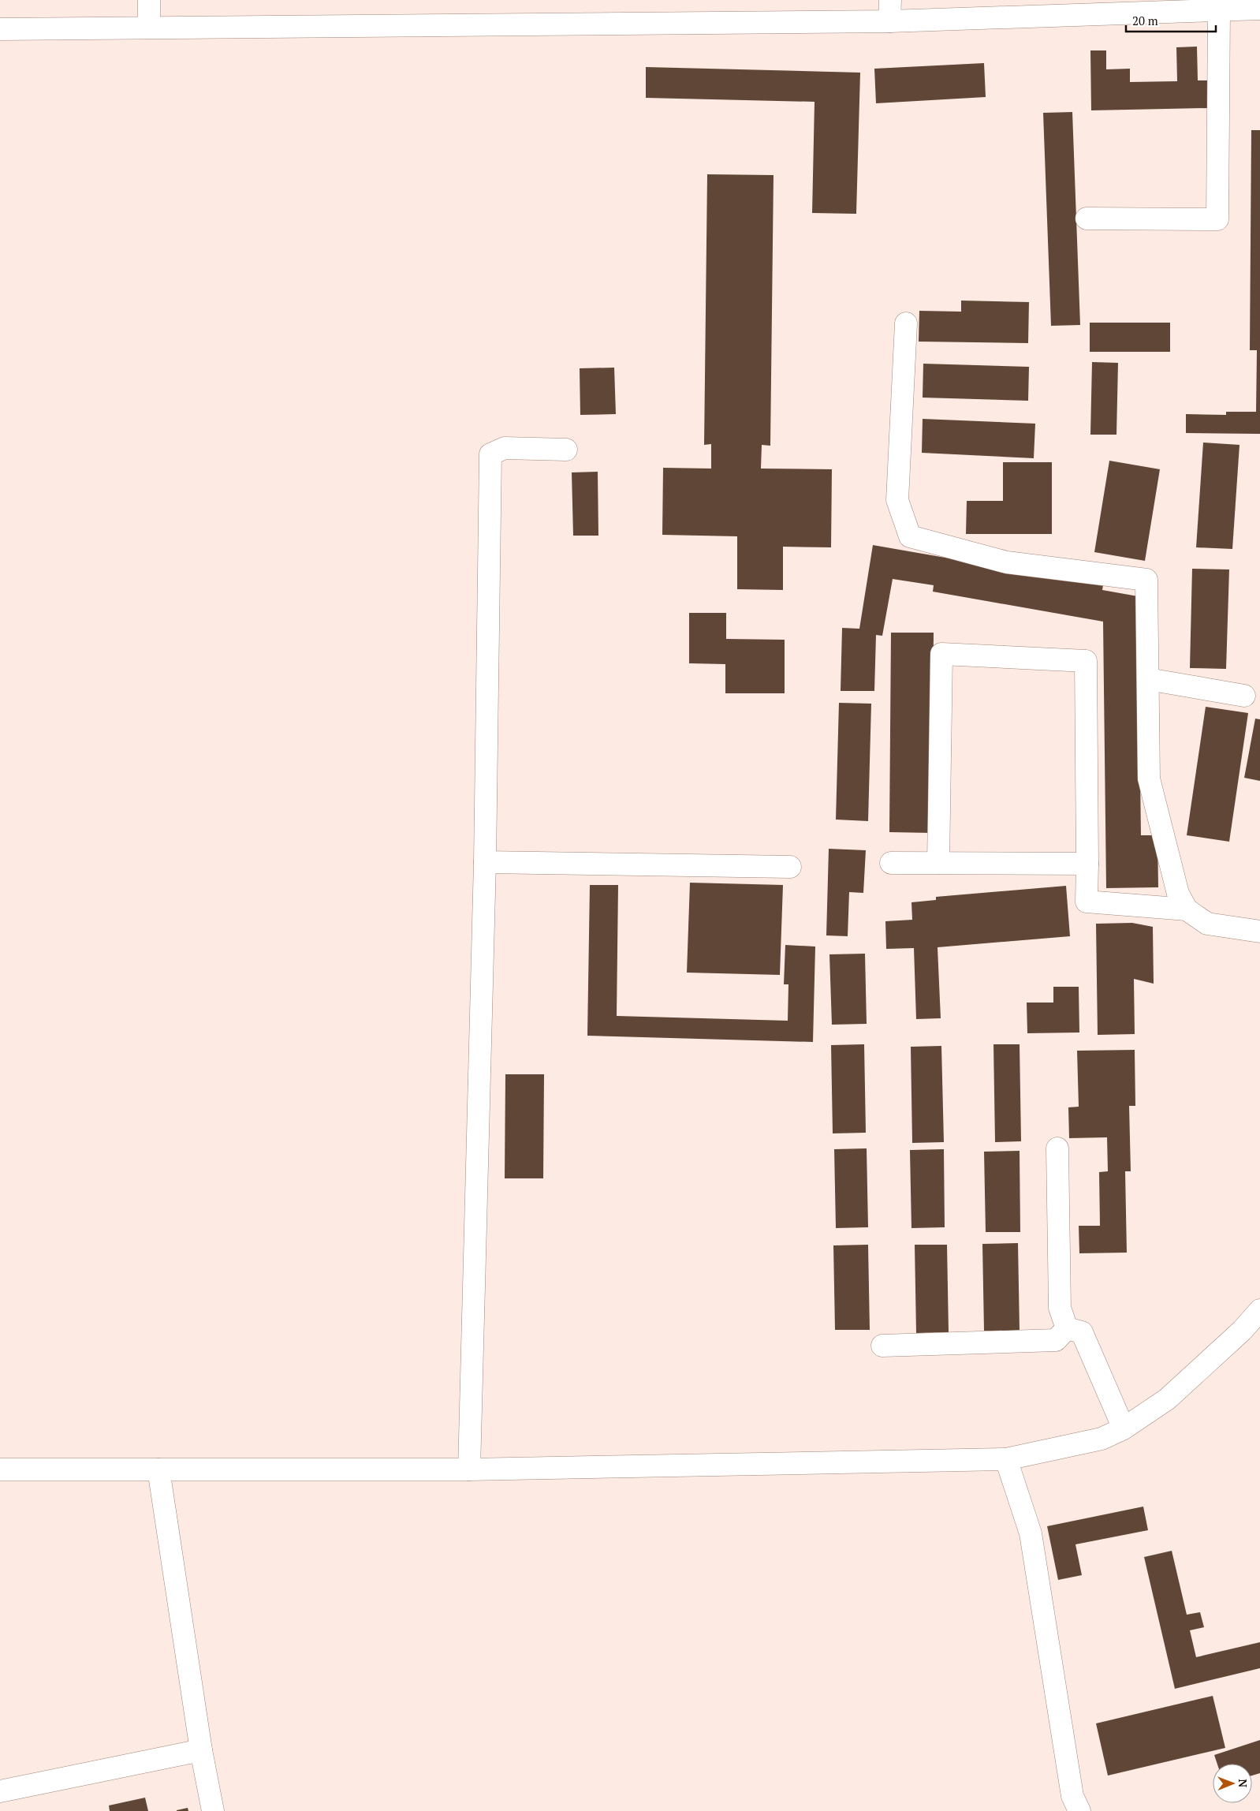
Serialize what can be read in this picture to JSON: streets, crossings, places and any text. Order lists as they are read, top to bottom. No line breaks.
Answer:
{"scale_bar":"20 m","north":"right"}
